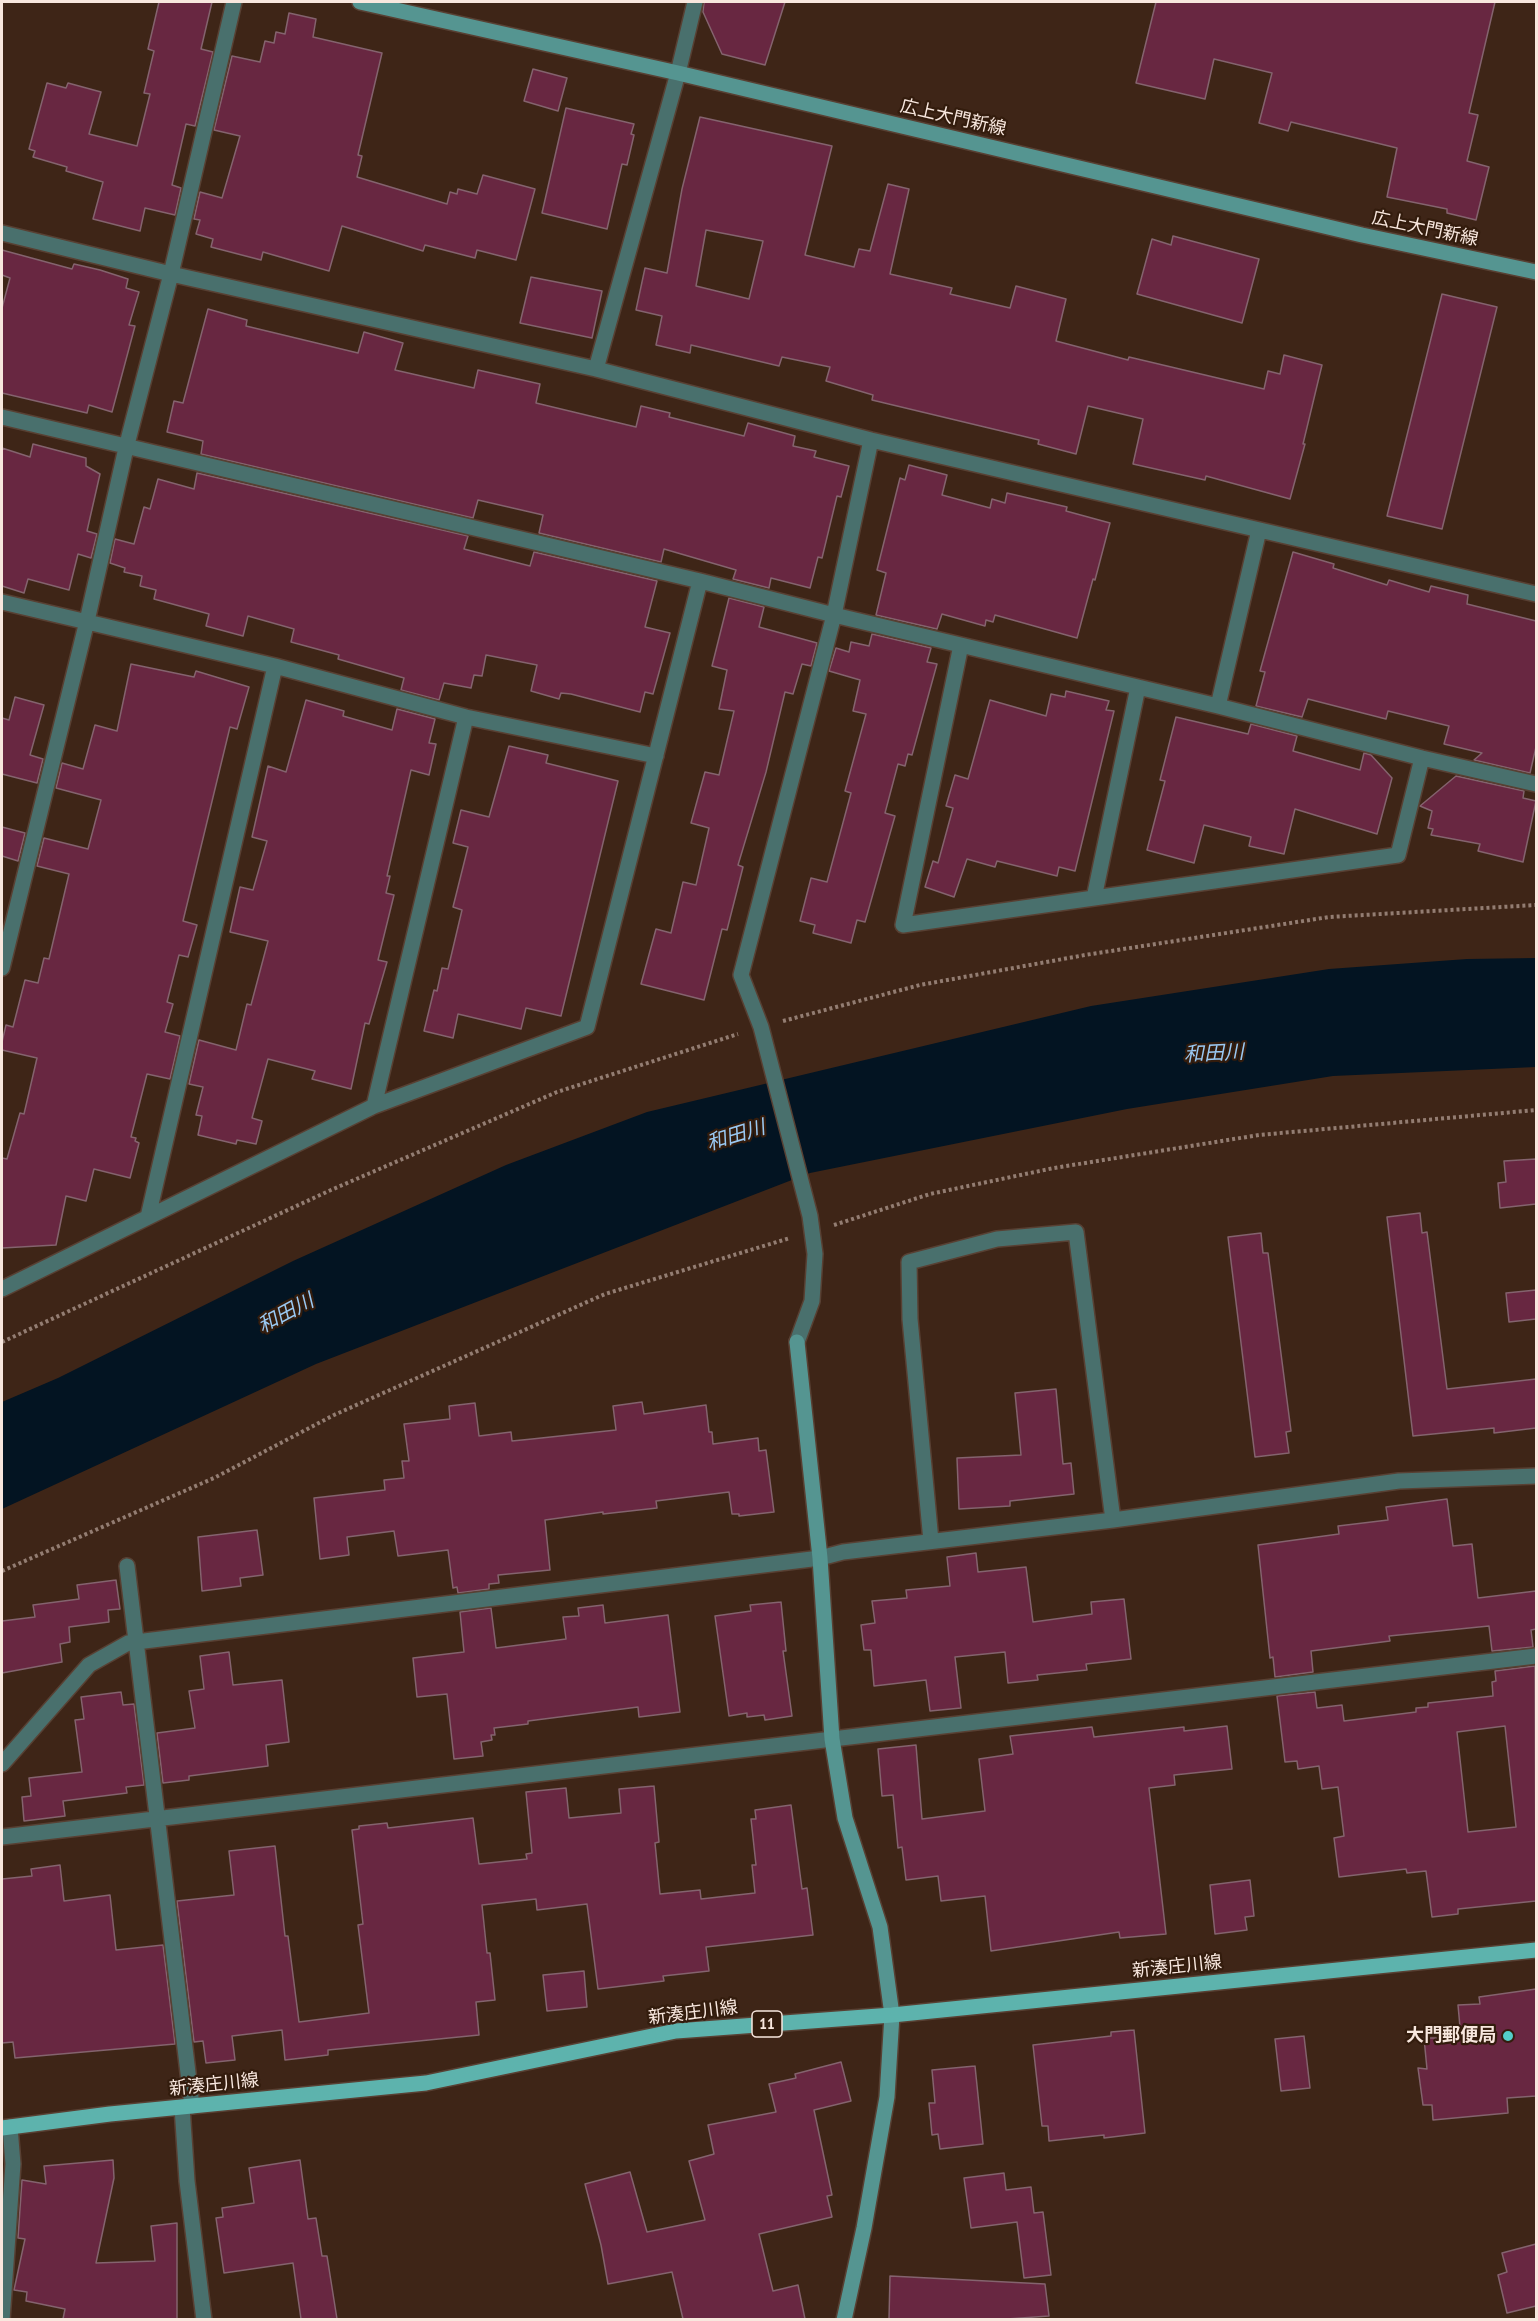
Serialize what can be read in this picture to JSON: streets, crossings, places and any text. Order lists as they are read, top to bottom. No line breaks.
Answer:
{"streets":{"main road":["広上大門新線","新湊庄川線","11"]},"water":["和田川"],"places":["大門郵便局"]}
